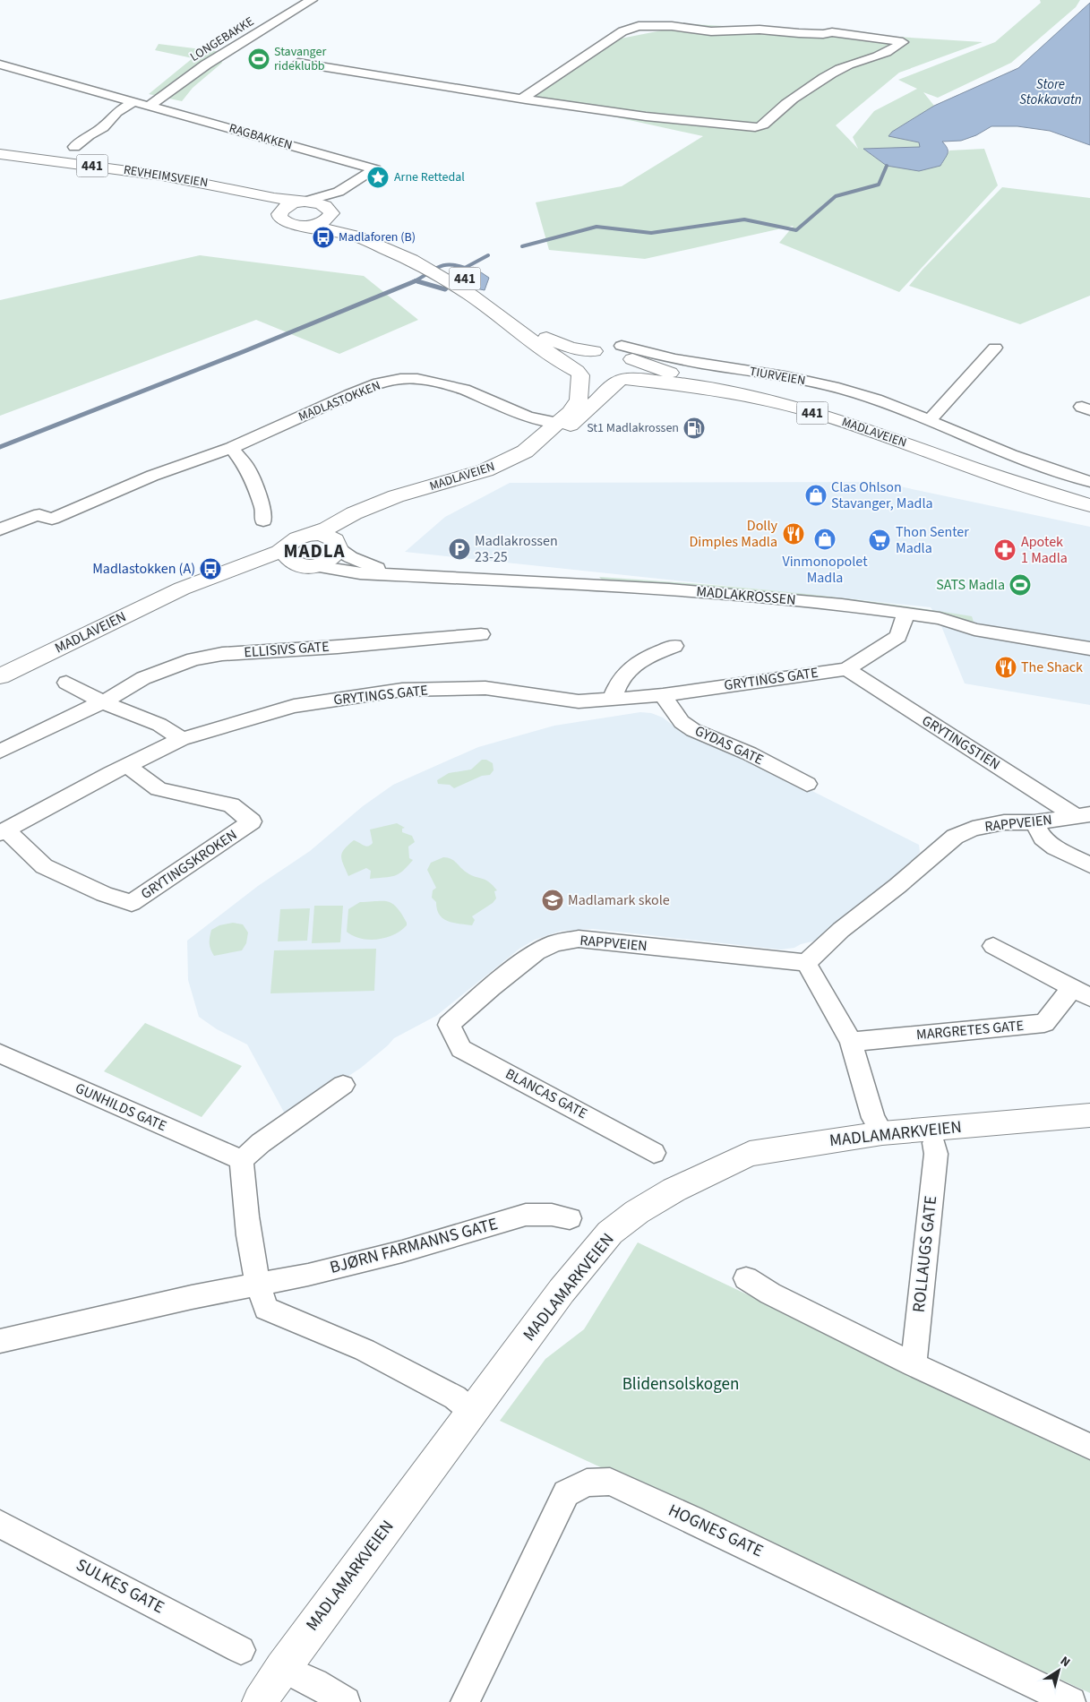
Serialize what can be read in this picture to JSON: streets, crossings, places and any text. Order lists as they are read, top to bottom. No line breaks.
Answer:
{"streets":{"main road":["441","REVHEIMSVEIEN","MADLAVEIEN","MADLAMARKVEIEN"],"street":["LONGEBAKKE","RAGBAKKEN","TIURVEIEN","MADLASTOKKEN","MADLAKROSSEN","ELLISIVS GATE","GRYTINGS GATE","GRYTINGSTIEN","GYDAS GATE","RAPPVEIEN","GRYTINGSKROKEN","MARGRETES GATE","BLANCAS GATE","GUNHILDS GATE","BJØRN FARMANNS GATE","ROLLAUGS GATE","HOGNES GATE","SULKES GATE"]},"crossings":[["LONGEBAKKE","RAGBAKKEN"],["441","REVHEIMSVEIEN"],["441","TIURVEIEN"],["441","MADLAVEIEN"],["TIURVEIEN","MADLAVEIEN"],["MADLASTOKKEN","MADLAVEIEN"],["MADLAVEIEN","MADLAKROSSEN"],["MADLAKROSSEN","GRYTINGS GATE"],["GRYTINGS GATE","GRYTINGSTIEN"],["GRYTINGS GATE","GYDAS GATE"],["GRYTINGS GATE","GRYTINGSKROKEN"],["GRYTINGSTIEN","RAPPVEIEN"],["RAPPVEIEN","BLANCAS GATE"]],"districts":["MADLA"],"water":["Store Stokkavatn"],"parks":["Blidensolskogen"],"places":{"sports":["Stavanger rideklubb","SATS Madla"],"place":["Arne Rettedal"],"bus stop":["Madlaforen (B)","Madlastokken (A)"],"fuel station":["St1 Madlakrossen"],"shop":["Clas Ohlson Stavanger, Madla","Vinmonopolet Madla"],"restaurant":["Dolly Dimples Madla","The Shack"],"supermarket":["Thon Senter Madla"],"parking":["Madlakrossen 23-25"],"pharmacy":["Apotek 1 Madla"],"school or university":["Madlamark skole"]},"north":"top right"}
